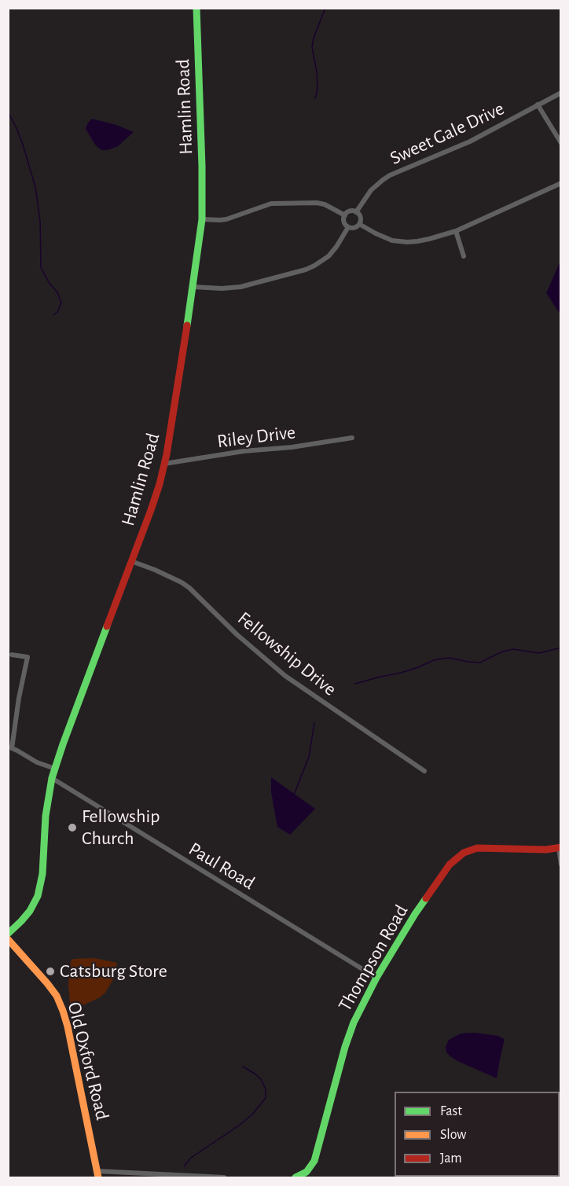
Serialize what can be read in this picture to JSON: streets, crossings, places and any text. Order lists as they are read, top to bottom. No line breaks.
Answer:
{"streets":{"street":["Hamlin Road","Sweet Gale Drive","Riley Drive","Fellowship Drive","Paul Road","Thompson Road","Old Oxford Road"]},"crossings":[["Hamlin Road","Riley Drive"],["Hamlin Road","Fellowship Drive"],["Hamlin Road","Paul Road"],["Paul Road","Thompson Road"]],"places":["Fellowship Church","Catsburg Store"],"legend":["Fast","Slow","Jam"]}
